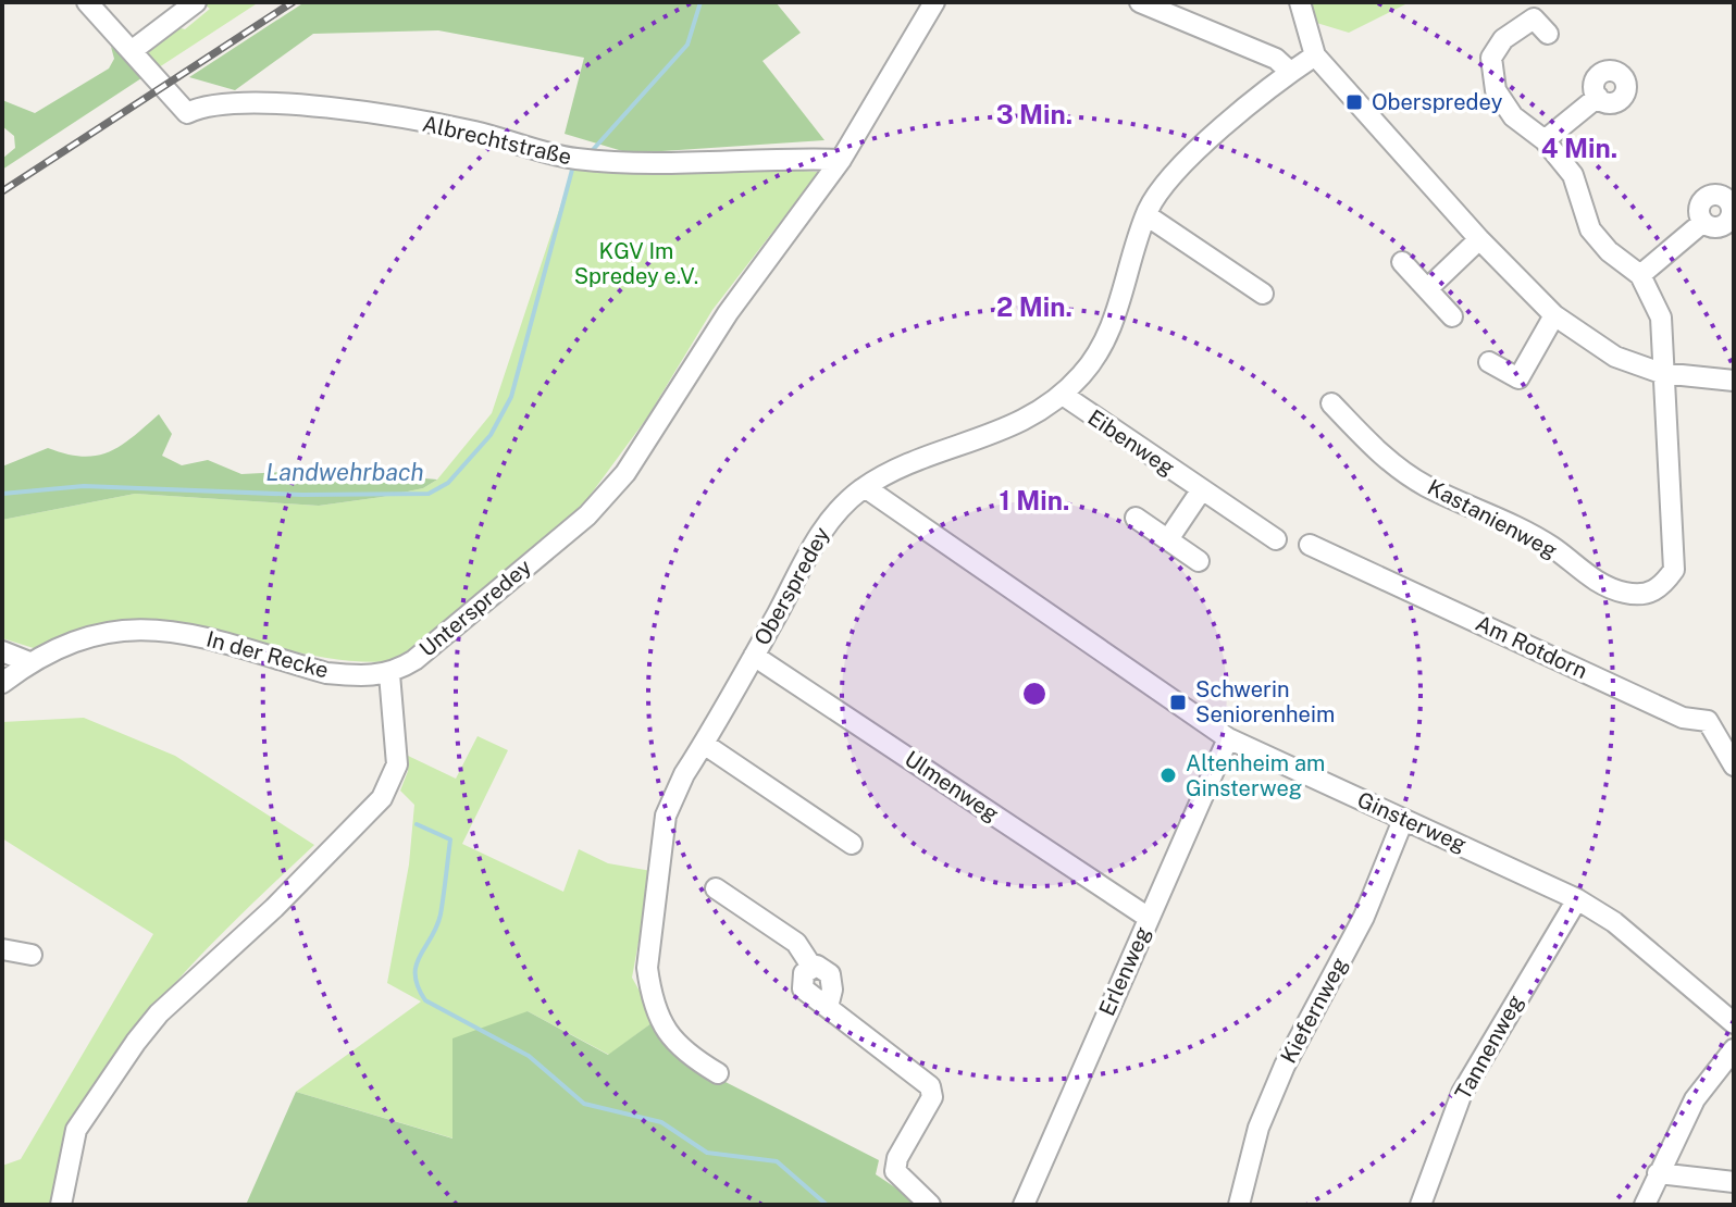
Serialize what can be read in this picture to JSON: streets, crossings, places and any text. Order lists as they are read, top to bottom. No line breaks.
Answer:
{"streets":{"street":["Albrechtstraße","Eibenweg","Kastanienweg","Oberspredey","Unterspredey","Am Rotdorn","In der Recke","Ulmenweg","Ginsterweg","Erlenweg","Kiefernweg","Tannenweg"]},"crossings":[["Albrechtstraße","Unterspredey"],["Eibenweg","Oberspredey"],["Oberspredey","Ulmenweg"],["Oberspredey","Ginsterweg"],["Unterspredey","In der Recke"],["Ulmenweg","Erlenweg"],["Ginsterweg","Erlenweg"],["Ginsterweg","Kiefernweg"],["Ginsterweg","Tannenweg"]],"water":["Landwehrbach"],"parks":["KGV Im Spredey e.V."],"places":{"transit":["Oberspredey","Schwerin Seniorenheim"],"other":["Altenheim am Ginsterweg"]},"rings":["3 Min.","4 Min.","2 Min.","1 Min."]}
